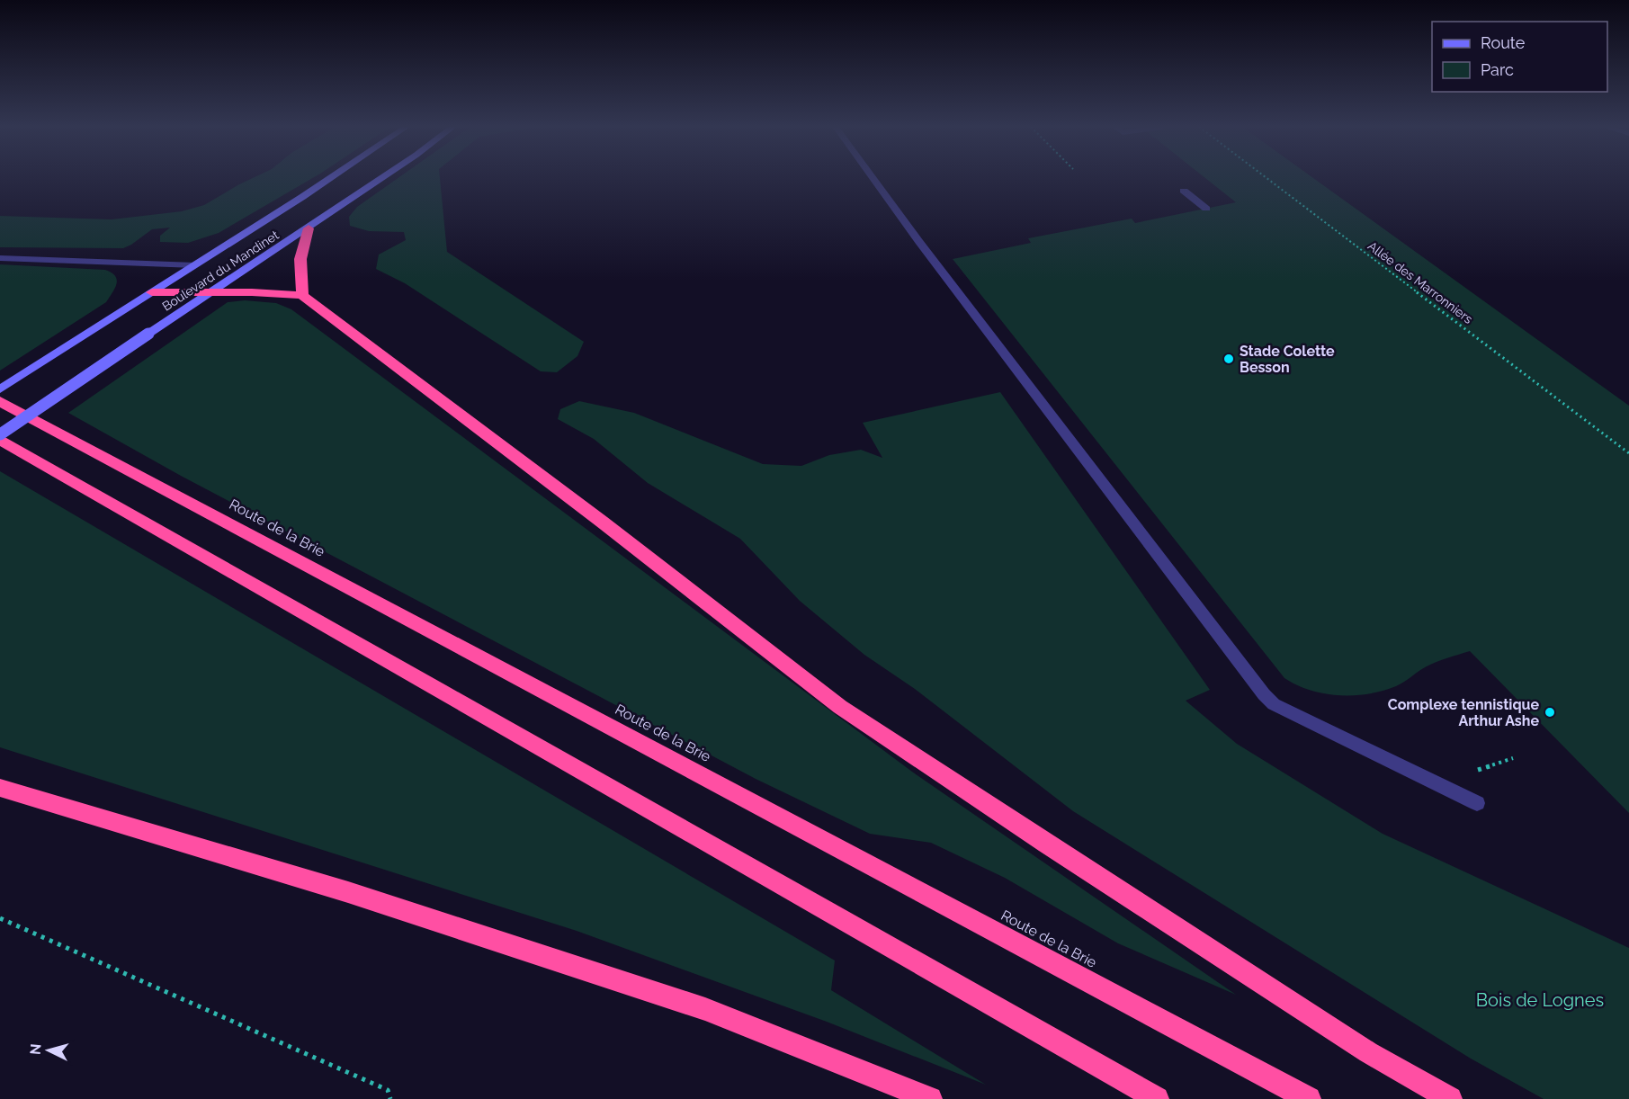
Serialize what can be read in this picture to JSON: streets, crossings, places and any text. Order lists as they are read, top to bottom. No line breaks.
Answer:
{"streets":{"highway":["Route de la Brie"],"street":["Boulevard du Mandinet"],"path":["Allée des Marronniers"]},"parks":["Bois de Lognes"],"places":["Stade Colette Besson","Complexe tennistique Arthur Ashe"],"legend":["Route","Parc"],"north":"left"}
